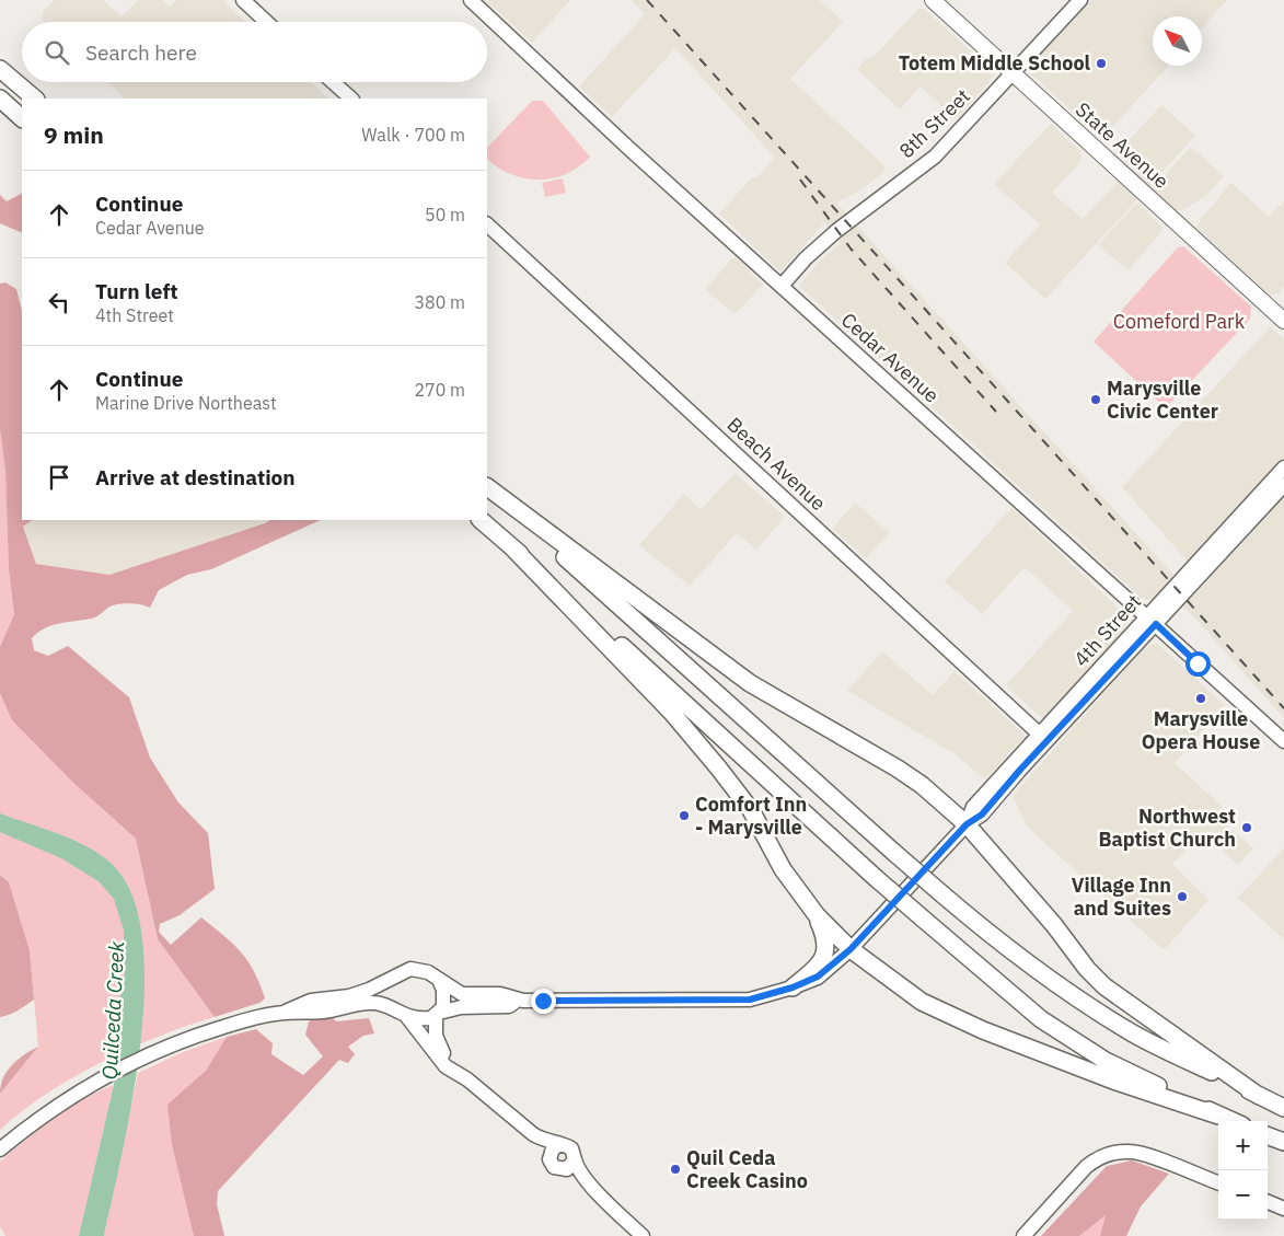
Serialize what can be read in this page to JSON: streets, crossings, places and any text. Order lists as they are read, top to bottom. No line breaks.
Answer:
{"streets":{"main road":["State Avenue"],"street":["8th Street","Cedar Avenue","Beach Avenue","4th Street"]},"crossings":[["8th Street","State Avenue"],["8th Street","Cedar Avenue"],["Cedar Avenue","4th Street"],["Beach Avenue","4th Street"]],"water":["Quilceda Creek"],"parks":["Comeford Park"],"places":["Totem Middle School","Marysville Civic Center","Marysville Opera House","Comfort Inn - Marysville","Northwest Baptist Church","Village Inn and Suites","Quil Ceda Creek Casino"],"north":"top left","page":{"search":"Search here","heading":["9 min","Walk · 700 m"],"list":[["Continue","Cedar Avenue","50 m"],["Turn left","4th Street","380 m"],["Continue","Marine Drive Northeast","270 m"],"Arrive at destination"],"map_buttons":["+","−"]}}
